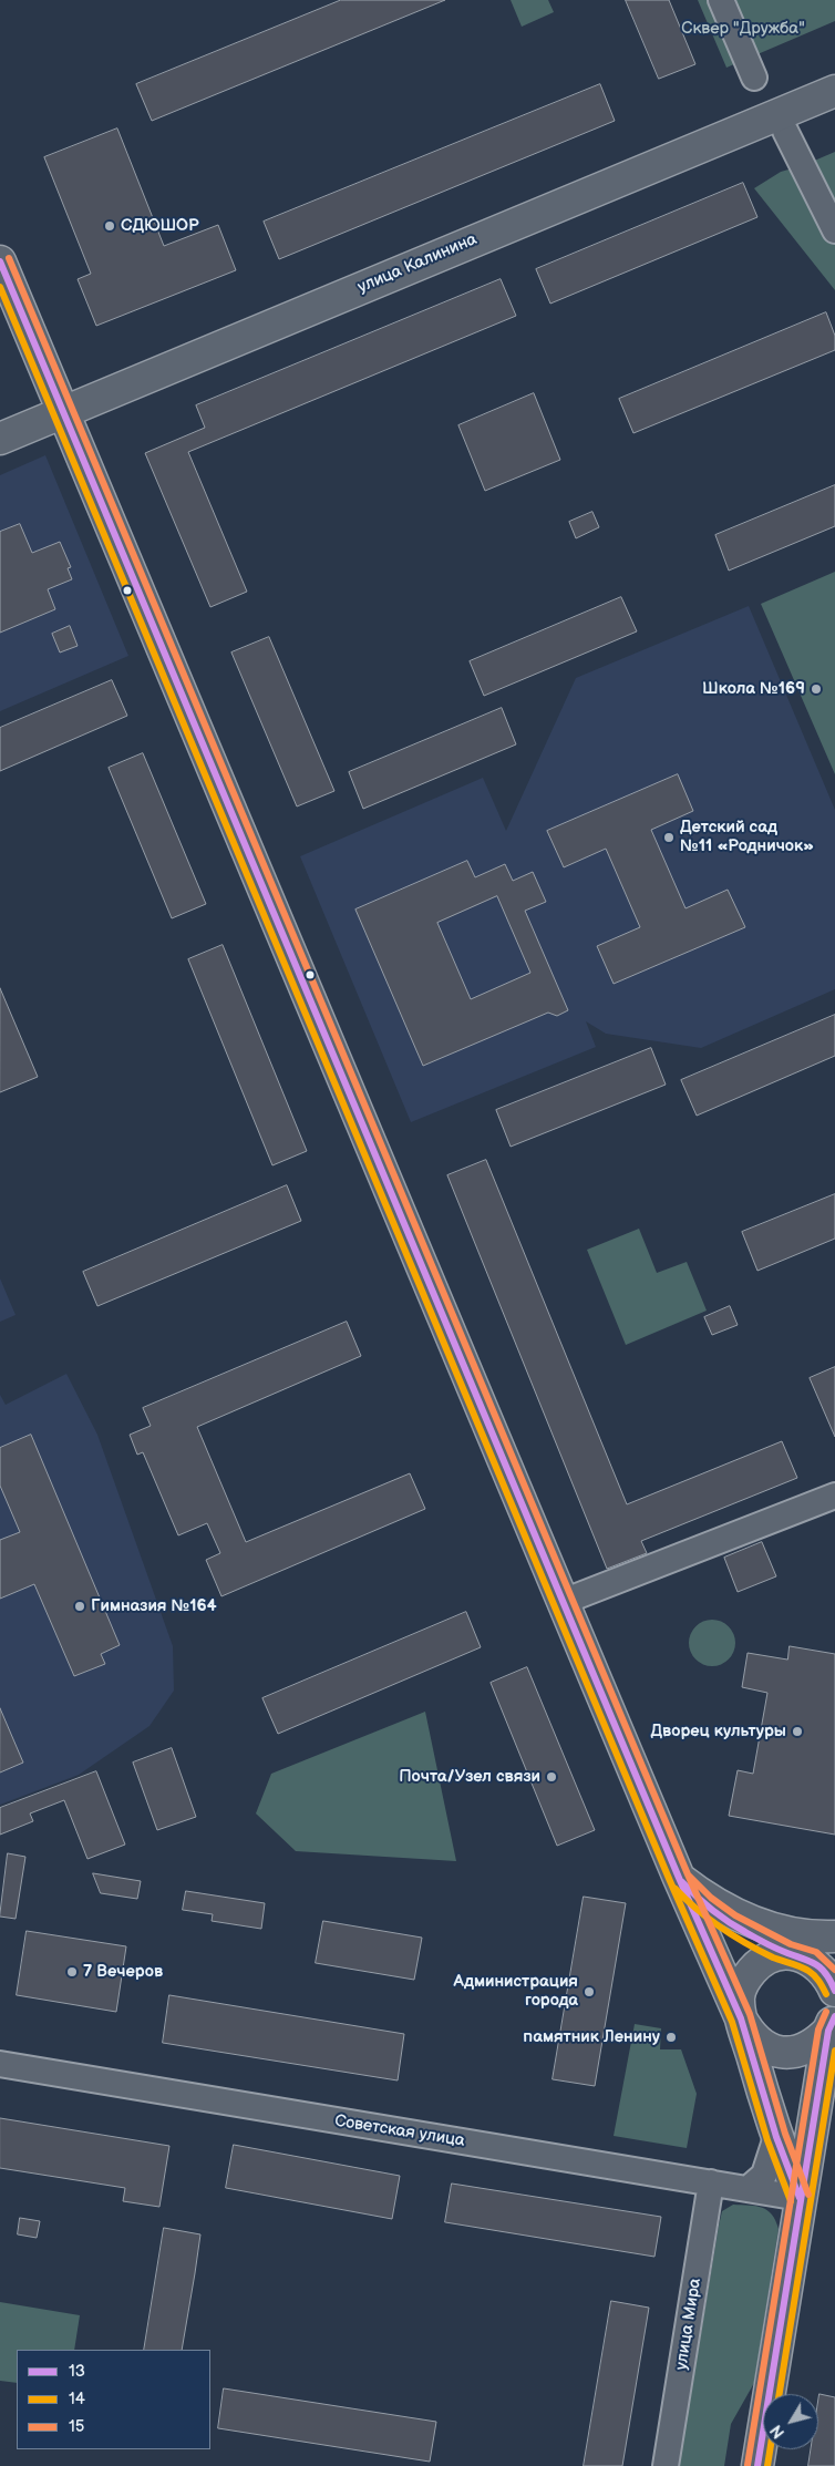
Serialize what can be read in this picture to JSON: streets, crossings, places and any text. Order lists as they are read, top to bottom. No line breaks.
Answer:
{"streets":{"street":["улица Калинина","Советская улица","улица Мира"]},"crossings":[["Советская улица","улица Мира"]],"parks":["Сквер \"Дружба\""],"places":["СДЮШОР","Школа №169","Детский сад №11 «Родничок»","Гимназия №164","Дворец культуры","Почта/Узел связи","7 Вечеров","Администрация города","памятник Ленину"],"lines":["transit line 15","transit line 13","transit line 14"],"legend":["13","14","15"],"north":"bottom left"}
